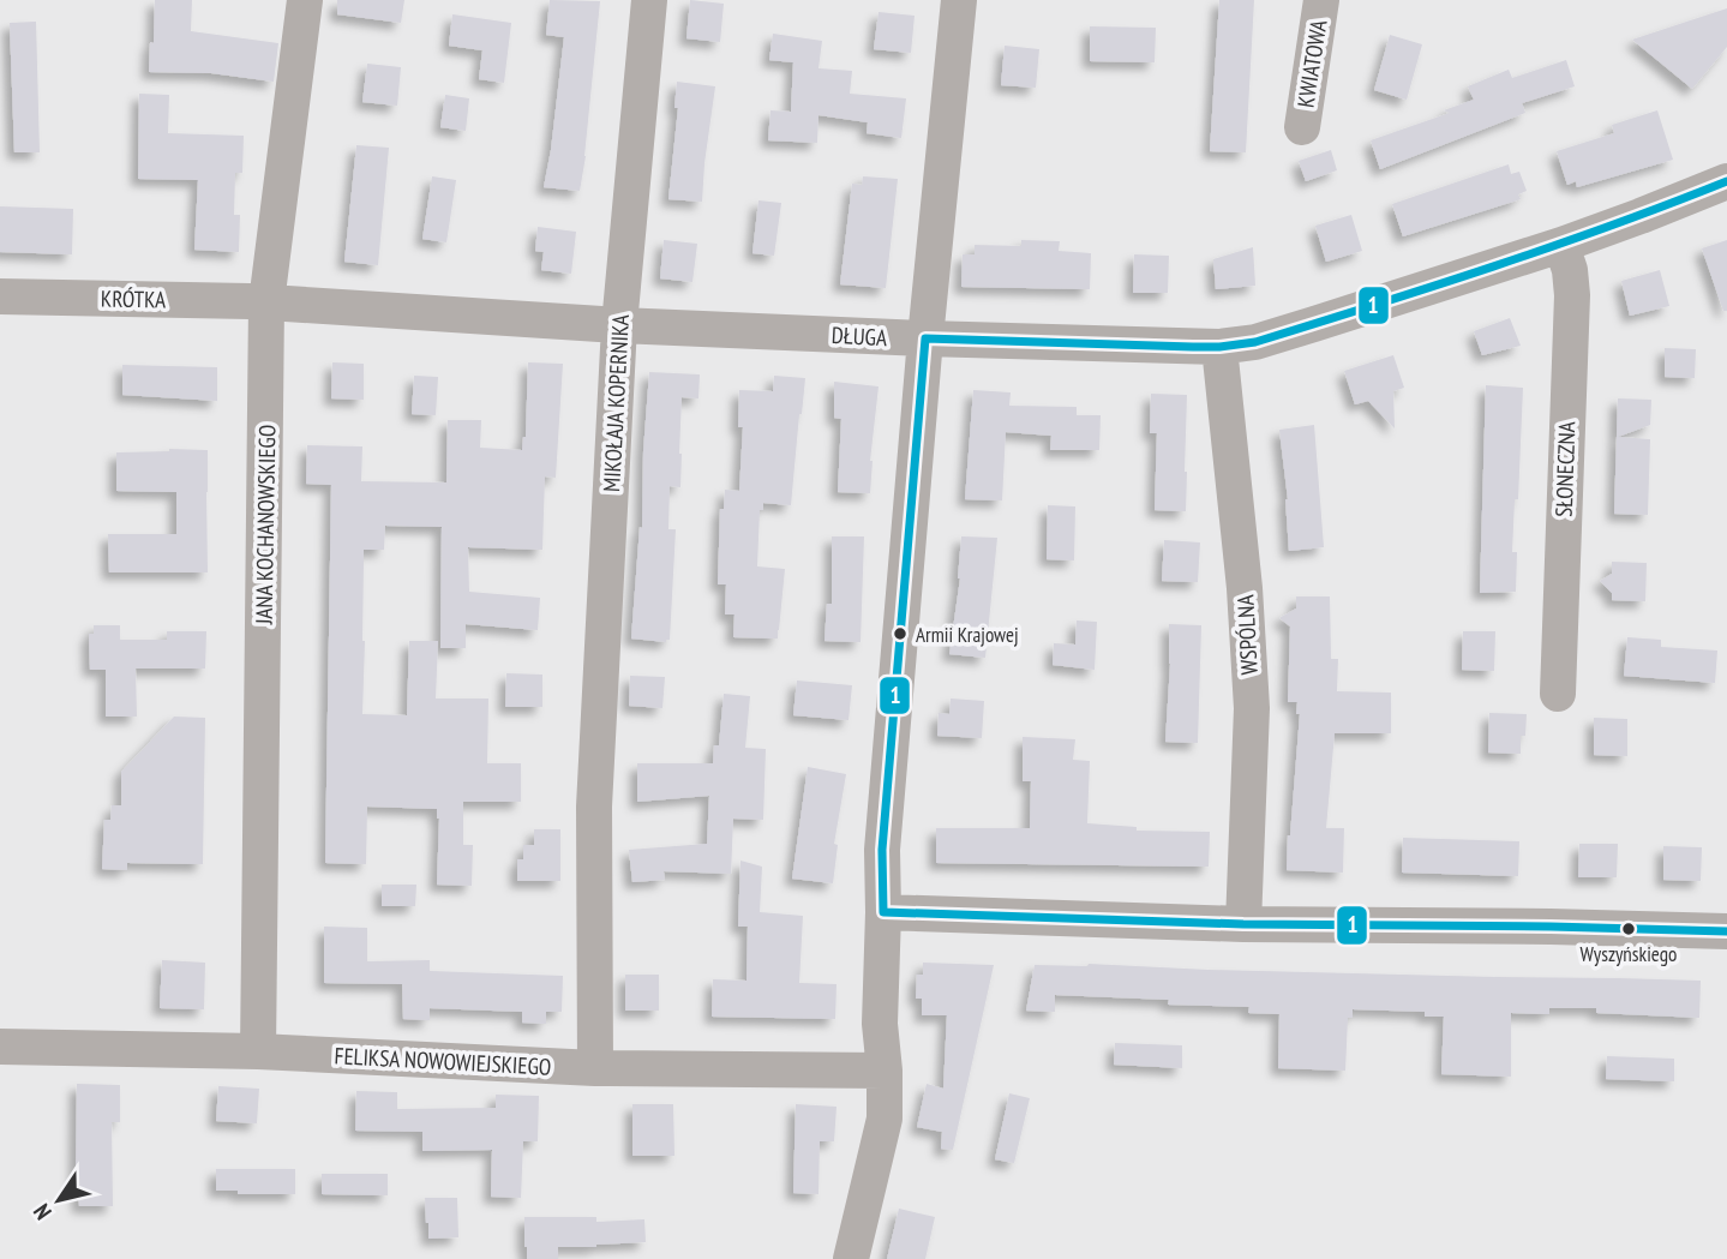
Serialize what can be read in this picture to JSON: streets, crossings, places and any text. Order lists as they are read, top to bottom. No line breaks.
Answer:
{"streets":{"street":["KWIATOWA","KRÓTKA","DŁUGA","MIKOŁAJA KOPERNIKA","SŁONECZNA","JANA KOCHANOWSKIEGO","WSPÓLNA","FELIKSA NOWOWIEJSKIEGO"]},"crossings":[["KRÓTKA","DŁUGA"],["KRÓTKA","JANA KOCHANOWSKIEGO"],["DŁUGA","MIKOŁAJA KOPERNIKA"],["DŁUGA","SŁONECZNA"],["DŁUGA","JANA KOCHANOWSKIEGO"],["DŁUGA","WSPÓLNA"],["MIKOŁAJA KOPERNIKA","FELIKSA NOWOWIEJSKIEGO"],["JANA KOCHANOWSKIEGO","FELIKSA NOWOWIEJSKIEGO"]],"places":["Armii Krajowej","Wyszyńskiego"],"lines":["transit line 1"],"north":"bottom left"}
